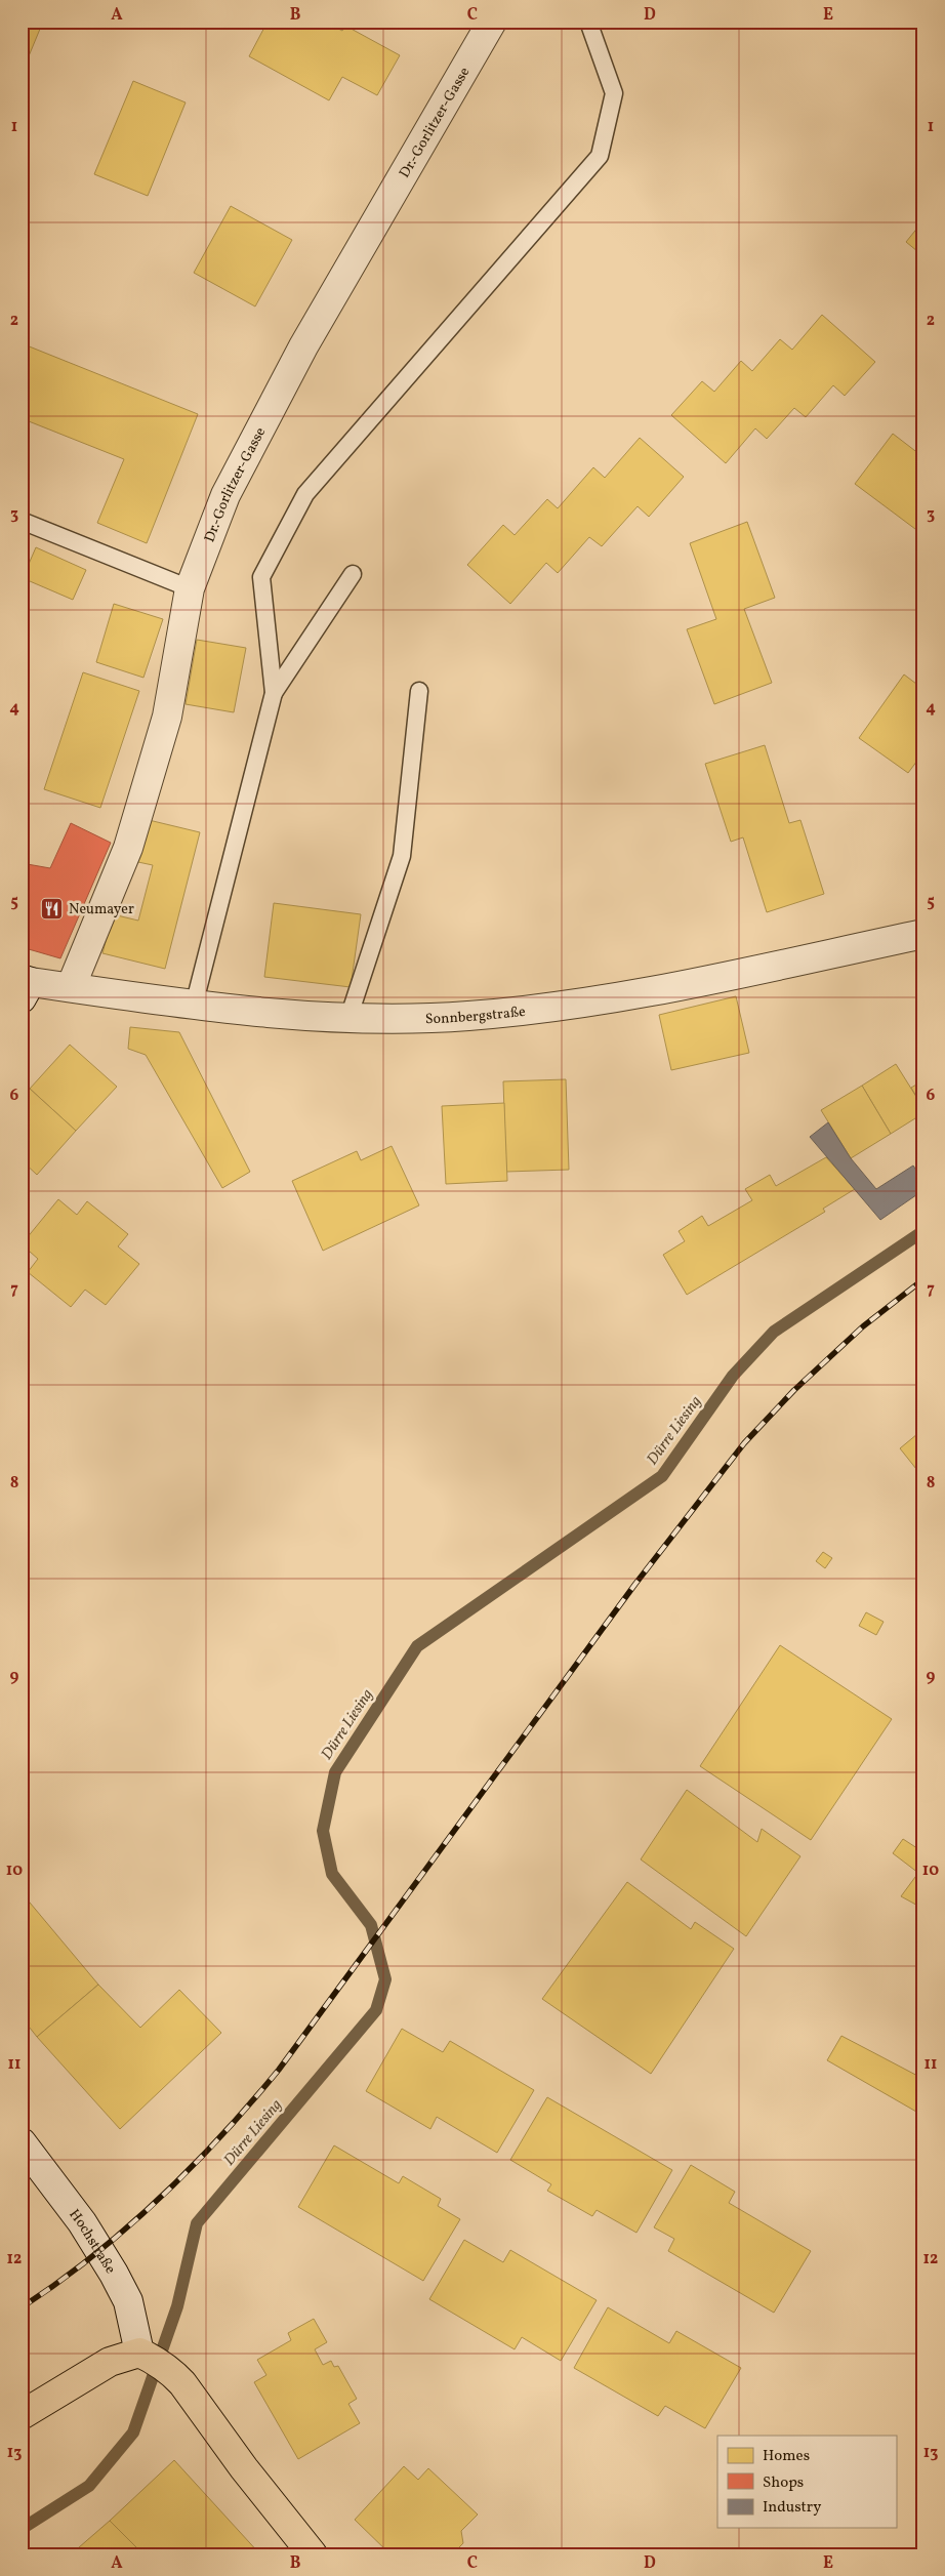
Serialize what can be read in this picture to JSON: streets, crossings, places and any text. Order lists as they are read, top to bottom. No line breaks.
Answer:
{"streets":{"street":["Dr.-Gorlitzer-Gasse","Sonnbergstraße","Hochstraße"]},"crossings":[["Dr.-Gorlitzer-Gasse","Sonnbergstraße"]],"water":["Dürre Liesing"],"places":{"restaurant":["Neumayer"]},"legend":["Homes","Shops","Industry"],"grid":{"columns":["A","B","C","D","E"],"rows":["1","2","3","4","5","6","7","8","9","10","11","12","13"]}}
